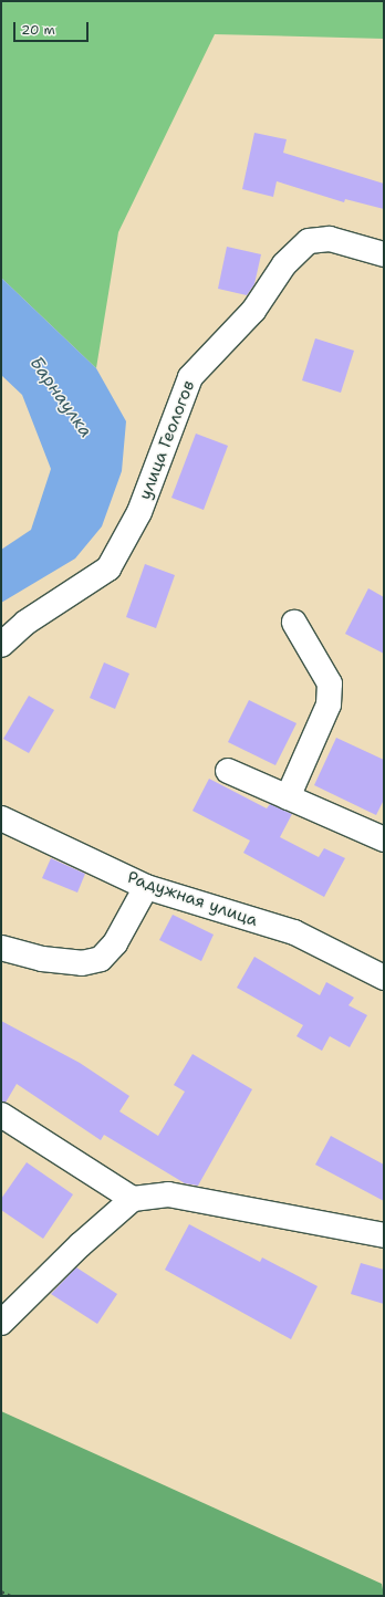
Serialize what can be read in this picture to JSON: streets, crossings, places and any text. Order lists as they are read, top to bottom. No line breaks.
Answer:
{"streets":{"street":["улица Геологов","Радужная улица"]},"water":["Барнаулка"],"scale_bar":"20 m"}
